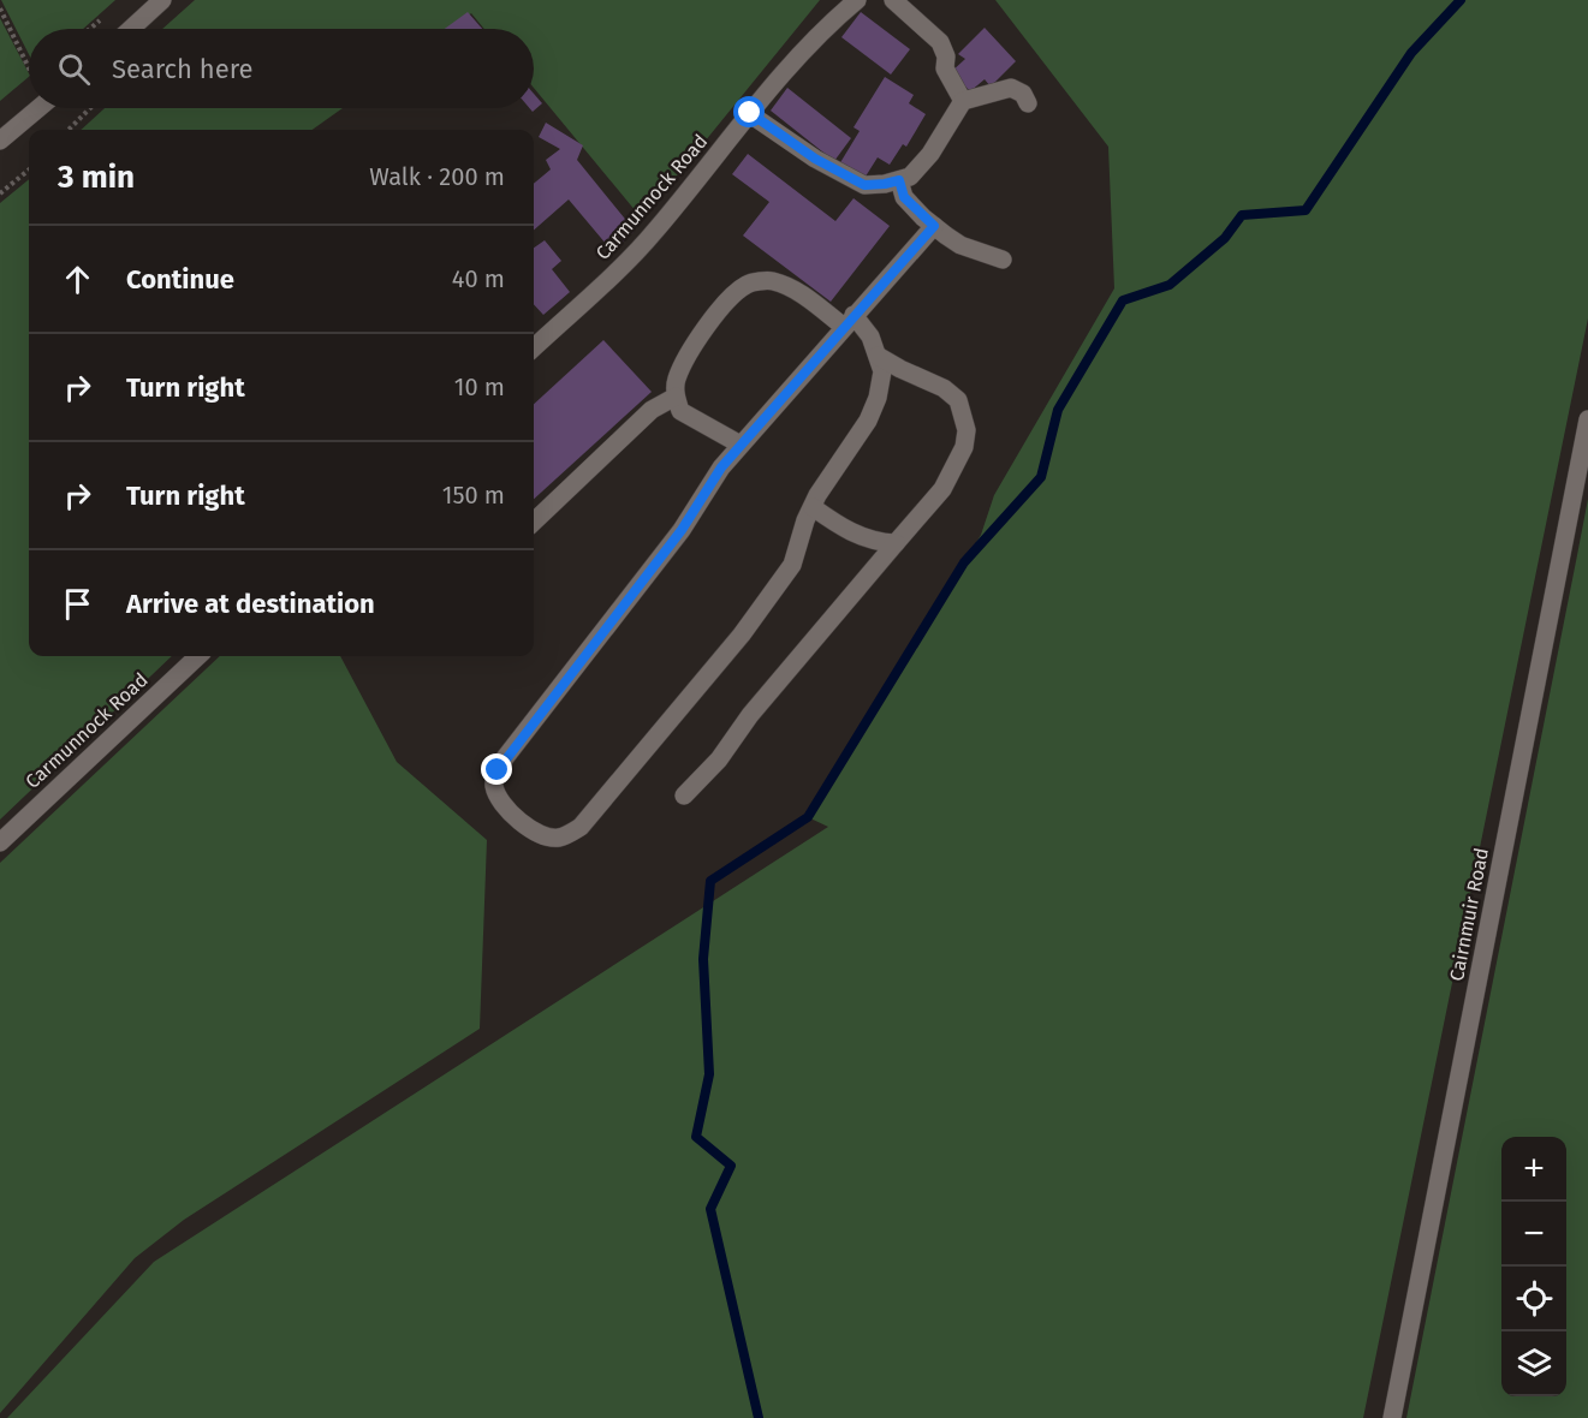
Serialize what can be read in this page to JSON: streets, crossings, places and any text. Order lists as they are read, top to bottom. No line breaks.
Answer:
{"streets":{"street":["Carmunnock Road","Cairnmuir Road"]},"page":{"search":"Search here","heading":["3 min","Walk · 200 m"],"list":[["Continue","40 m"],["Turn right","10 m"],["Turn right","150 m"],"Arrive at destination"],"map_buttons":["+","−"]}}
